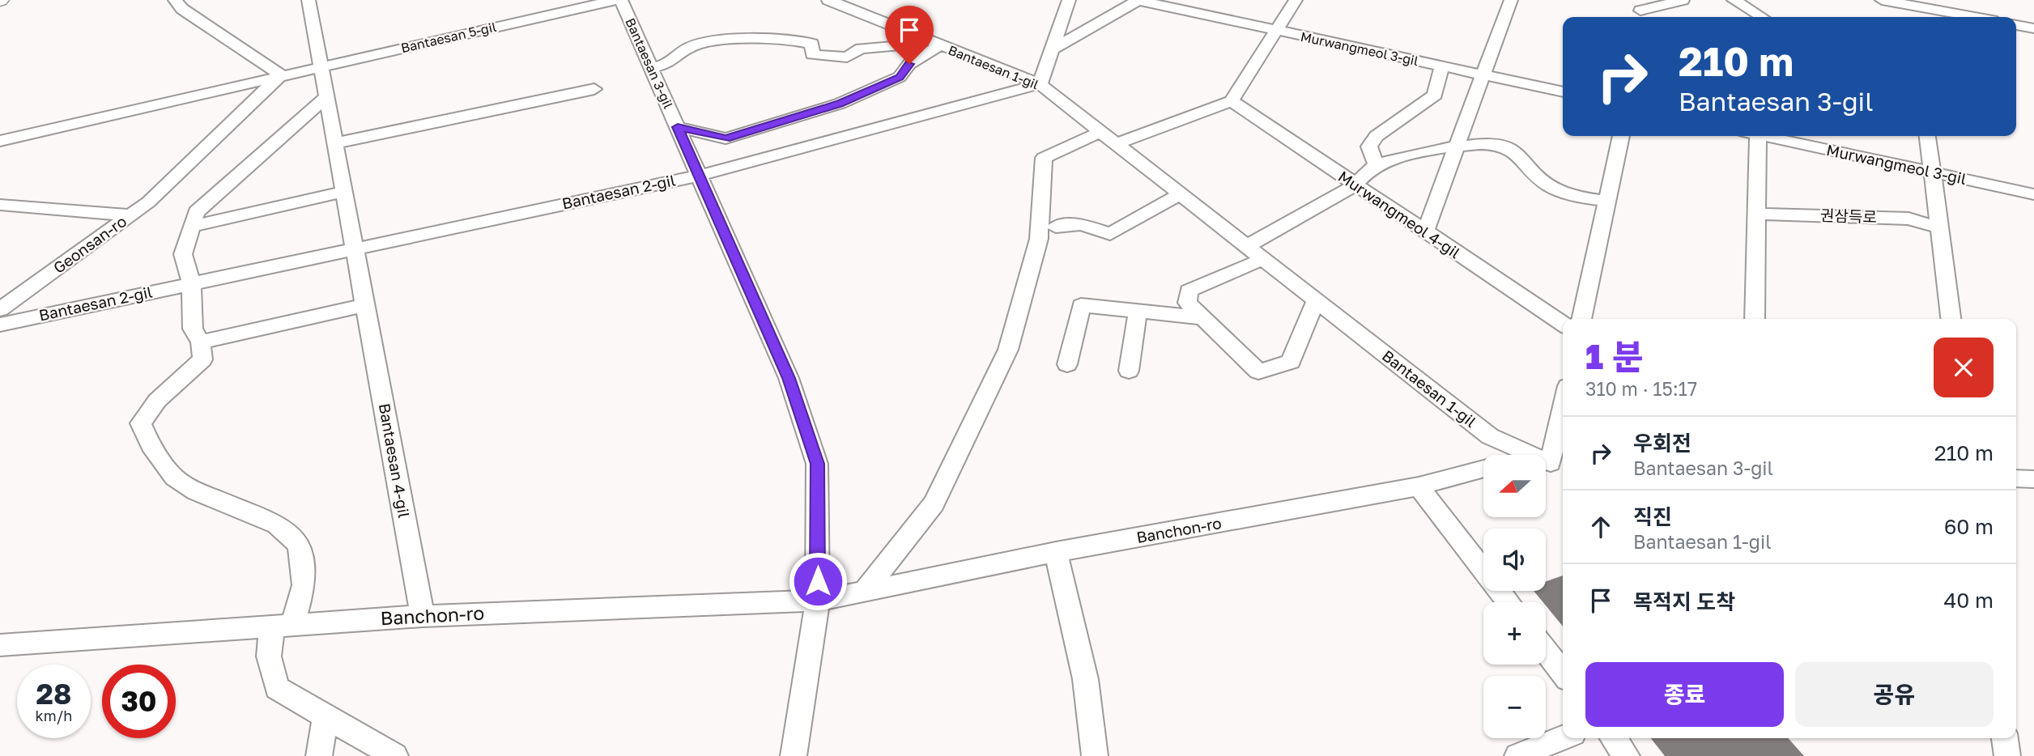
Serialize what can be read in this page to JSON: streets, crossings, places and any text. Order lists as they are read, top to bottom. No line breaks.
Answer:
{"streets":{"street":["Bantaesan 5-gil","Murwangmeol 3-gil","Bantaesan 3-gil","Bantaesan 1-gil","Bantaesan 2-gil","Murwangmeol 4-gil","권삼득로","Geonsan-ro","Bantaesan 4-gil","Banchon-ro"]},"crossings":[["Bantaesan 5-gil","Bantaesan 4-gil"],["Murwangmeol 3-gil","Murwangmeol 4-gil"],["Murwangmeol 3-gil","권삼득로"],["Bantaesan 3-gil","Bantaesan 1-gil"],["Bantaesan 3-gil","Bantaesan 2-gil"],["Bantaesan 3-gil","Banchon-ro"],["Bantaesan 1-gil","Bantaesan 2-gil"],["Bantaesan 2-gil","Bantaesan 4-gil"],["Bantaesan 4-gil","Banchon-ro"]],"north":"left","page":{"turn":["210 m","Bantaesan 3-gil"],"heading":["1 분","310 m · 15:17"],"list":[{"name":"우회전","note":"Bantaesan 3-gil","value":"210 m"},{"name":"직진","note":"Bantaesan 1-gil","value":"60 m"},{"name":"목적지 도착","value":"40 m"}],"map_buttons":["+","−"],"buttons":["종료","공유"],"speed":"28 km/h","limit":"30"}}
